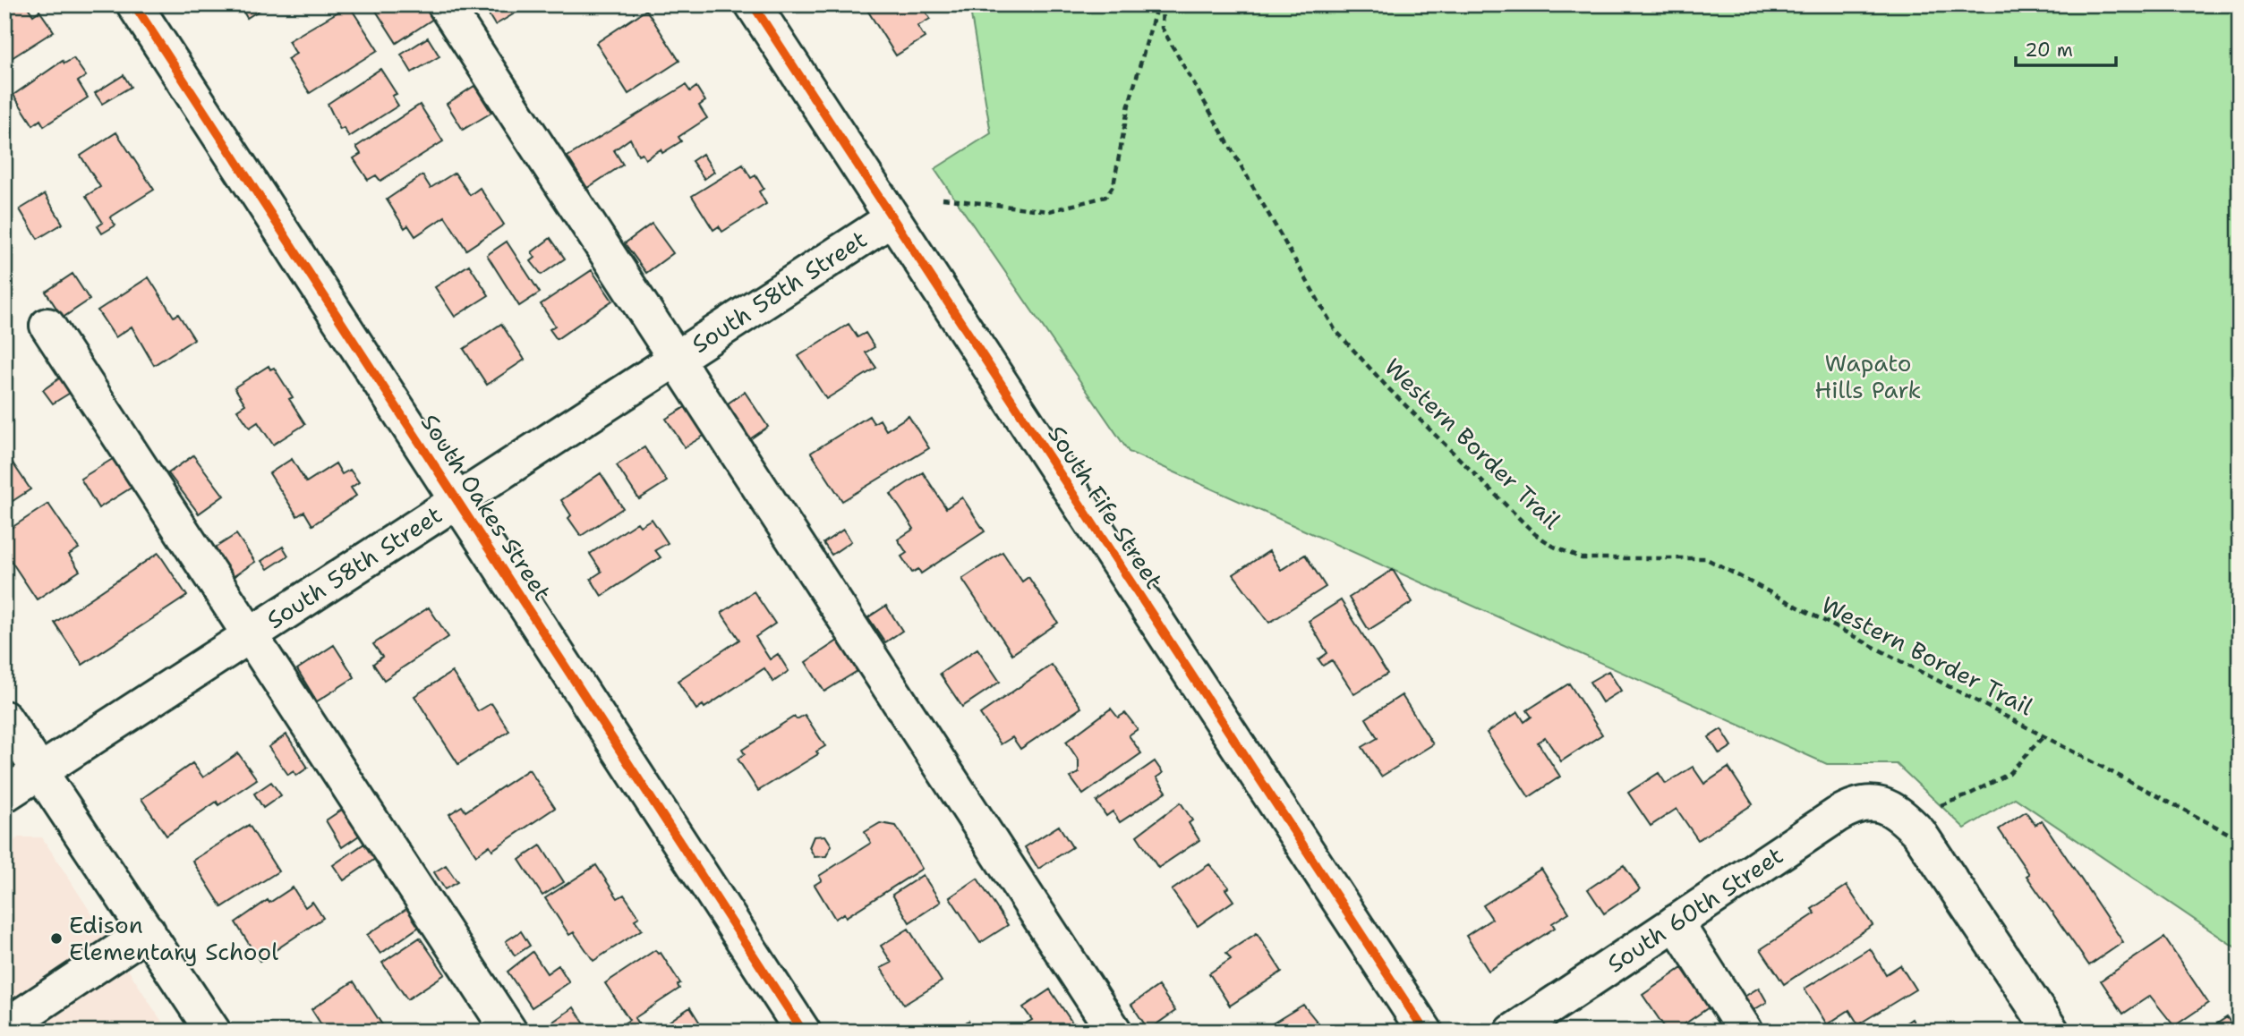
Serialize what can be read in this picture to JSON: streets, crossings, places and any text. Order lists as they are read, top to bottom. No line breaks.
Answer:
{"streets":{"street":["South 58th Street","South Oakes Street","South Fife Street","South 60th Street"],"path":["Western Border Trail"]},"crossings":[["South 58th Street","South Oakes Street"],["South 58th Street","South Fife Street"]],"parks":["Wapato Hills Park"],"places":["Edison Elementary School"],"scale_bar":"20 m"}
